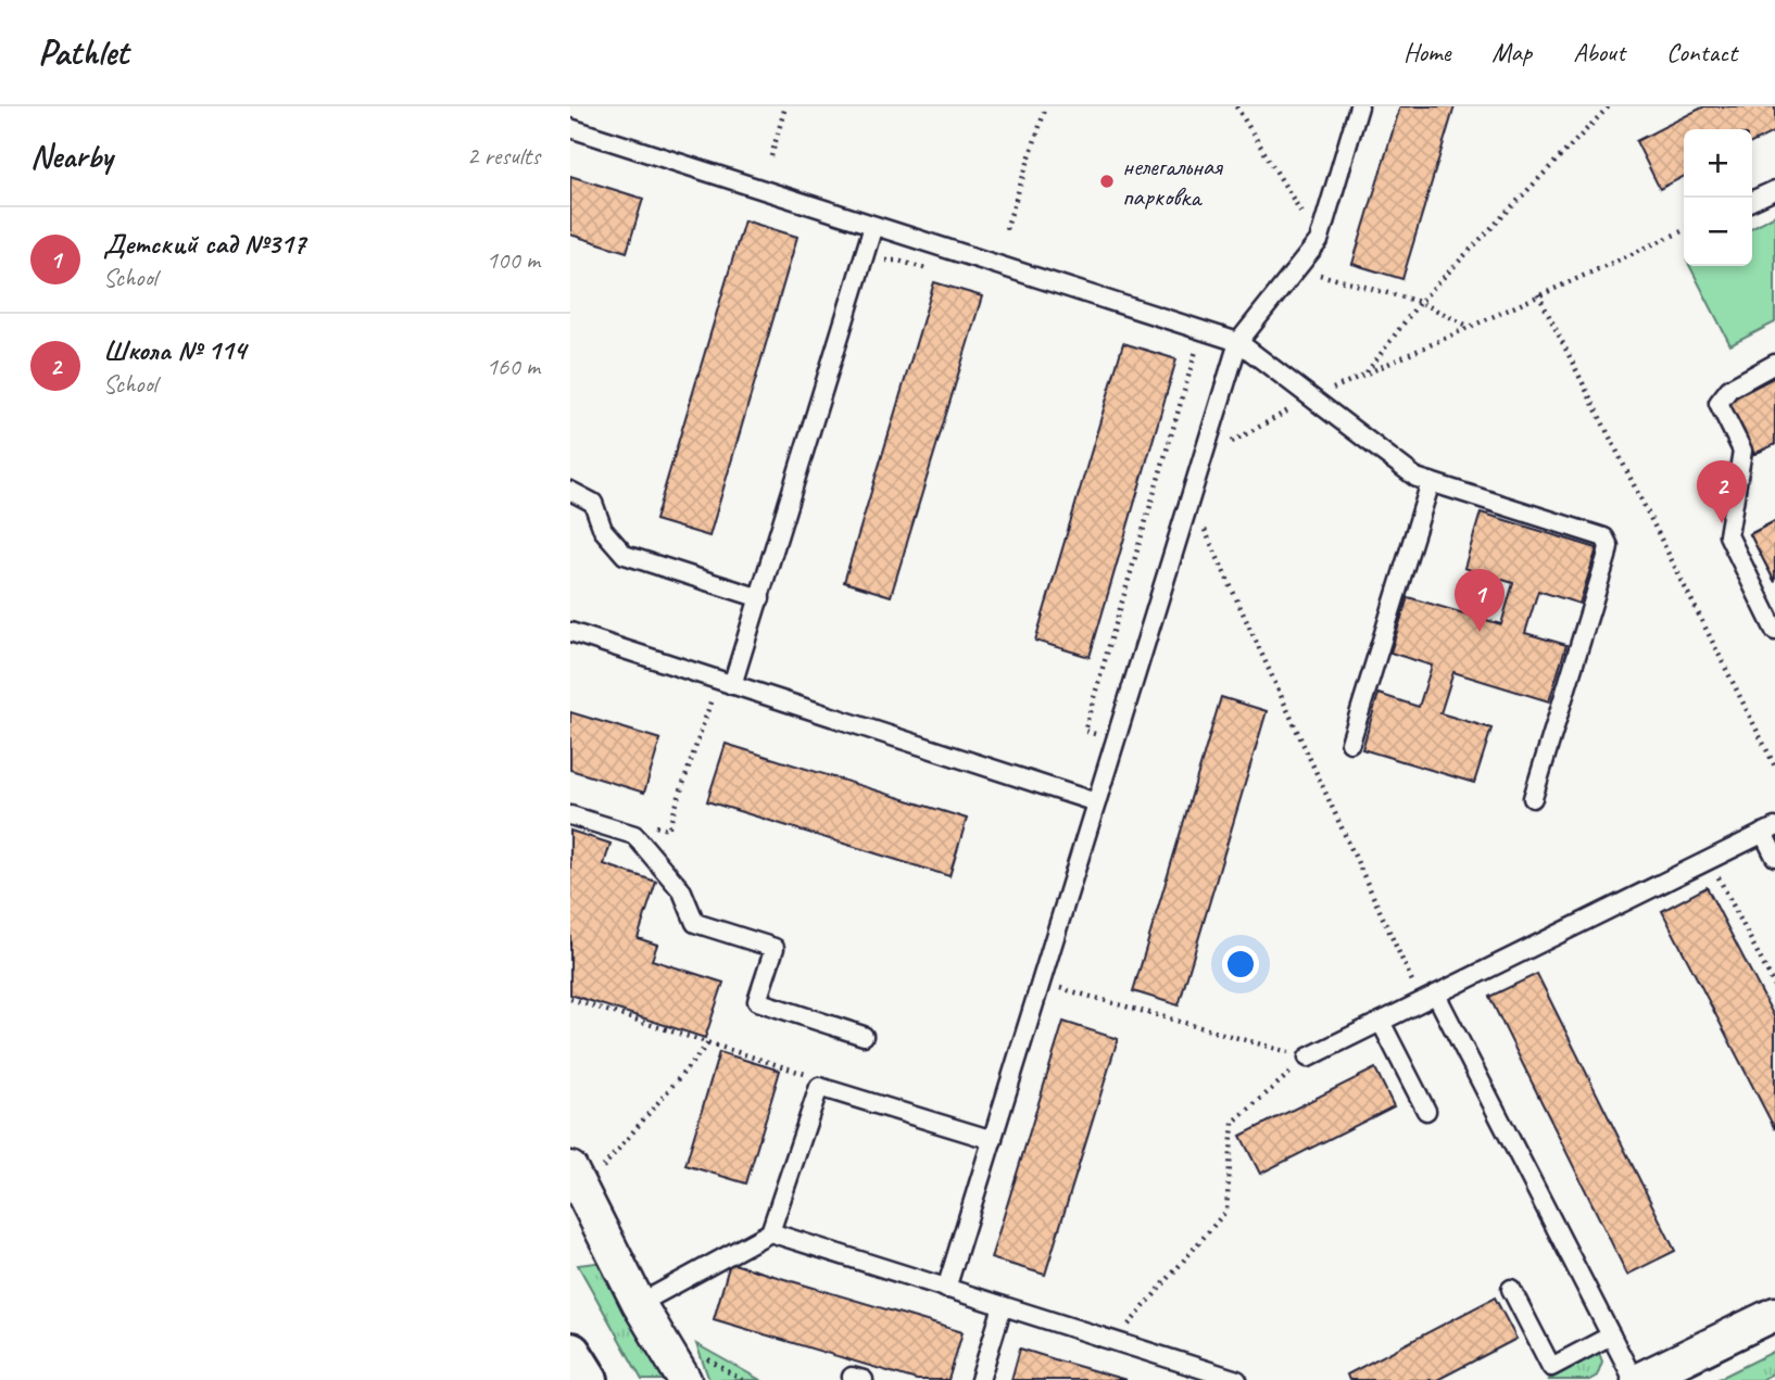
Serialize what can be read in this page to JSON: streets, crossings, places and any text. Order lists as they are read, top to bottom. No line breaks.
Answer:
{"places":["нелегальная парковка"],"page":{"header":"Pathlet","nav":["Home","Map","About","Contact"],"heading":["Nearby","2 results"],"map_buttons":["+","−"],"list":[{"mark":"1","name":"Детский сад №317","note":"School","value":"100 m"},{"mark":"2","name":"Школа № 114","note":"School","value":"160 m"}],"pins":["2","1"]}}
